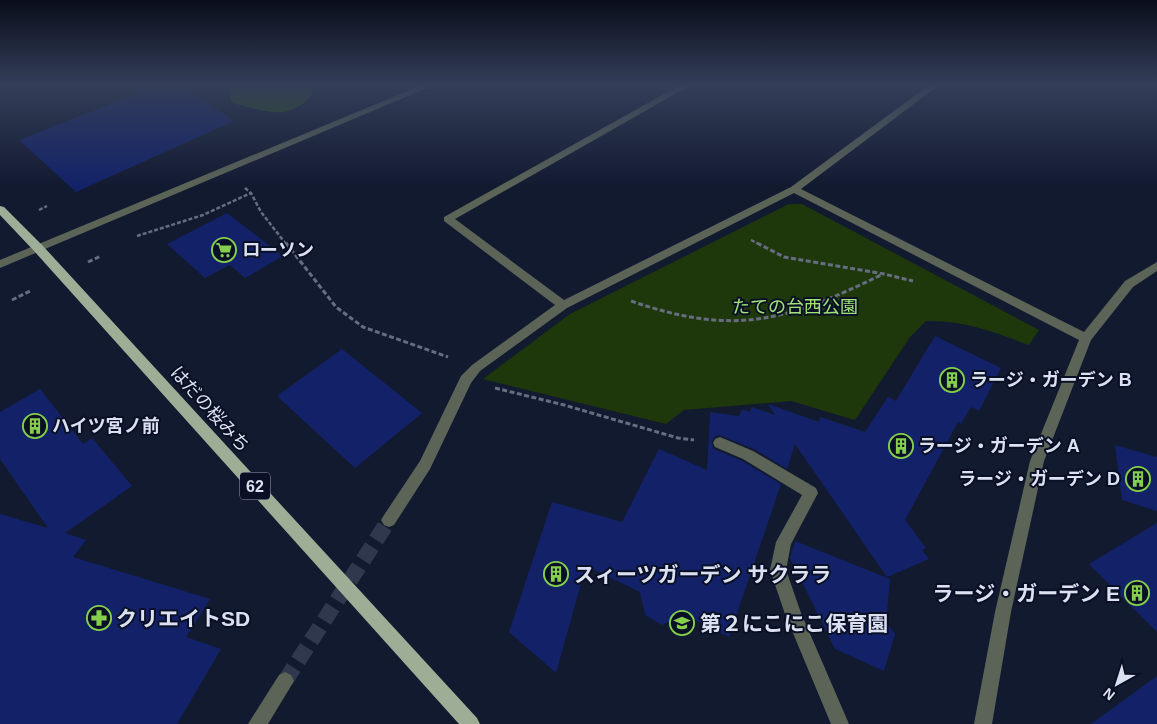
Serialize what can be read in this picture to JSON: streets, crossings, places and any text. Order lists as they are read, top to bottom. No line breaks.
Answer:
{"streets":{"main road":["はだの桜みち","62"]},"parks":["たての台西公園"],"places":{"supermarket":["ローソン"],"building":["ラージ・ガーデン B","ハイツ宮ノ前","ラージ・ガーデン A","ラージ・ガーデン D","スィーツガーデン サクララ","ラージ・ガーデン E"],"pharmacy":["クリエイトSD"],"school or university":["第２にこにこ保育園"]},"north":"bottom left"}
